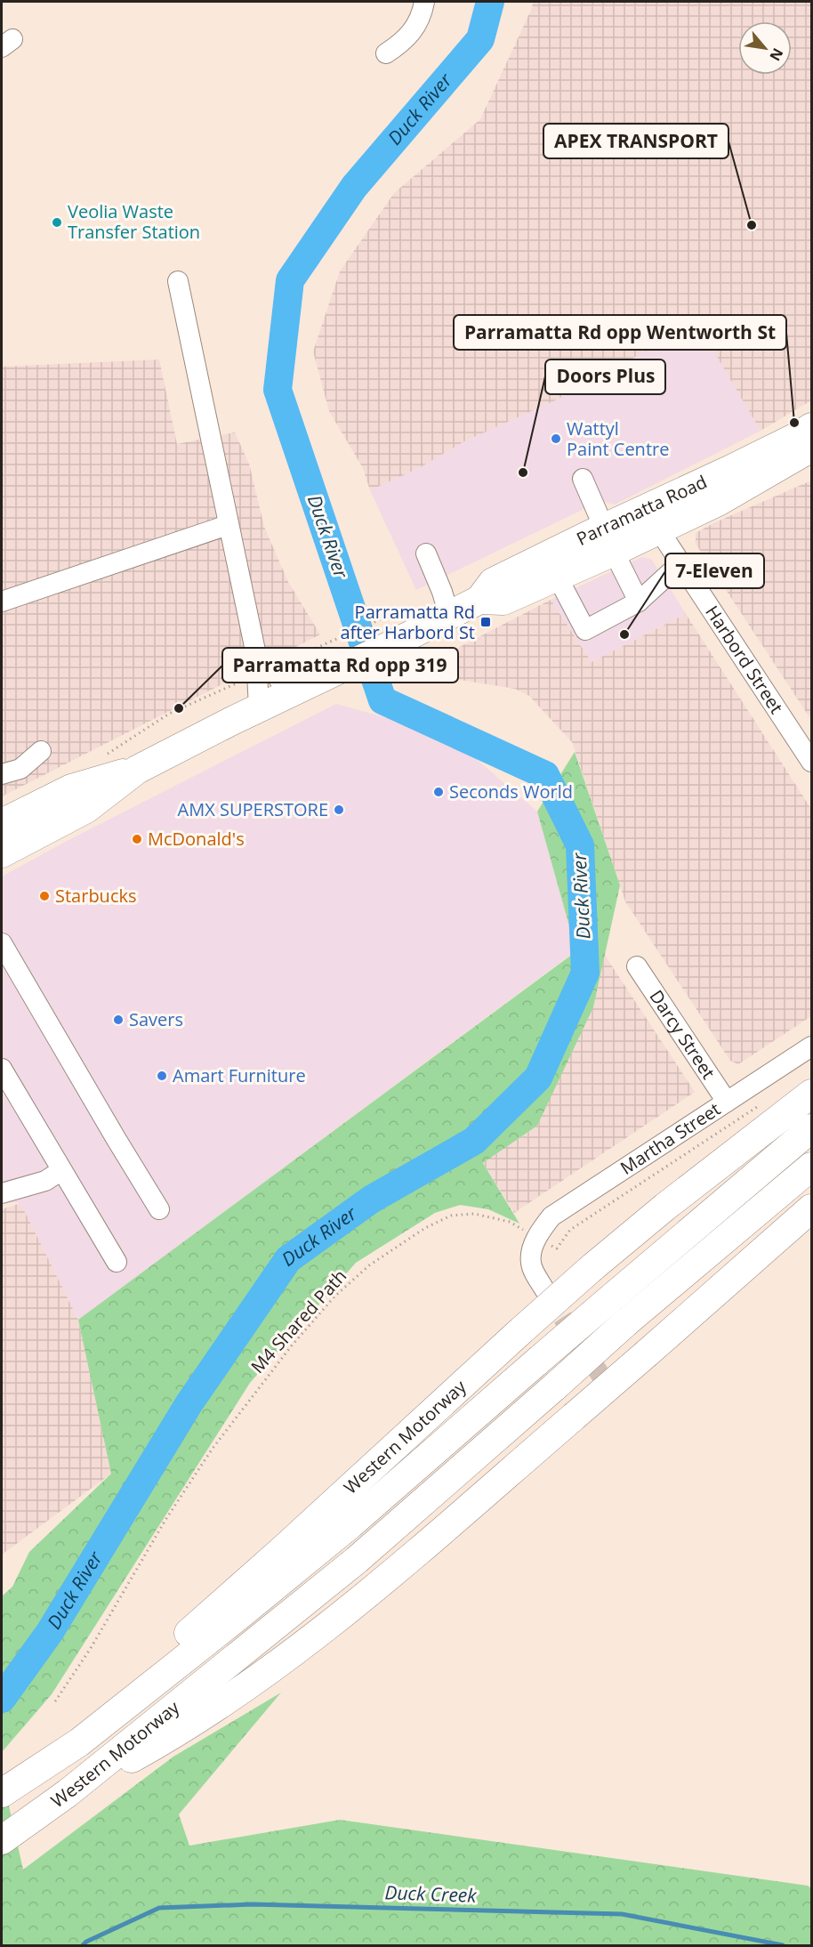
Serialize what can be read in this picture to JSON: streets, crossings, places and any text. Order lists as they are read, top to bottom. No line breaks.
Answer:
{"streets":{"highway":["Parramatta Road","Western Motorway"],"street":["Harbord Street","Darcy Street","Martha Street"],"path":["M4 Shared Path"]},"crossings":[["Parramatta Road","Harbord Street"],["Darcy Street","Martha Street"],["Martha Street","M4 Shared Path"]],"water":["Duck River","Duck Creek"],"places":{"other":["Veolia Waste Transfer Station","APEX TRANSPORT","Parramatta Rd opp Wentworth St","Wattyl Paint Centre","Doors Plus","7-Eleven","Parramatta Rd opp 319","Seconds World","AMX SUPERSTORE","McDonald's","Starbucks","Savers","Amart Furniture"],"transit":["Parramatta Rd after Harbord St"]},"north":"bottom right"}
